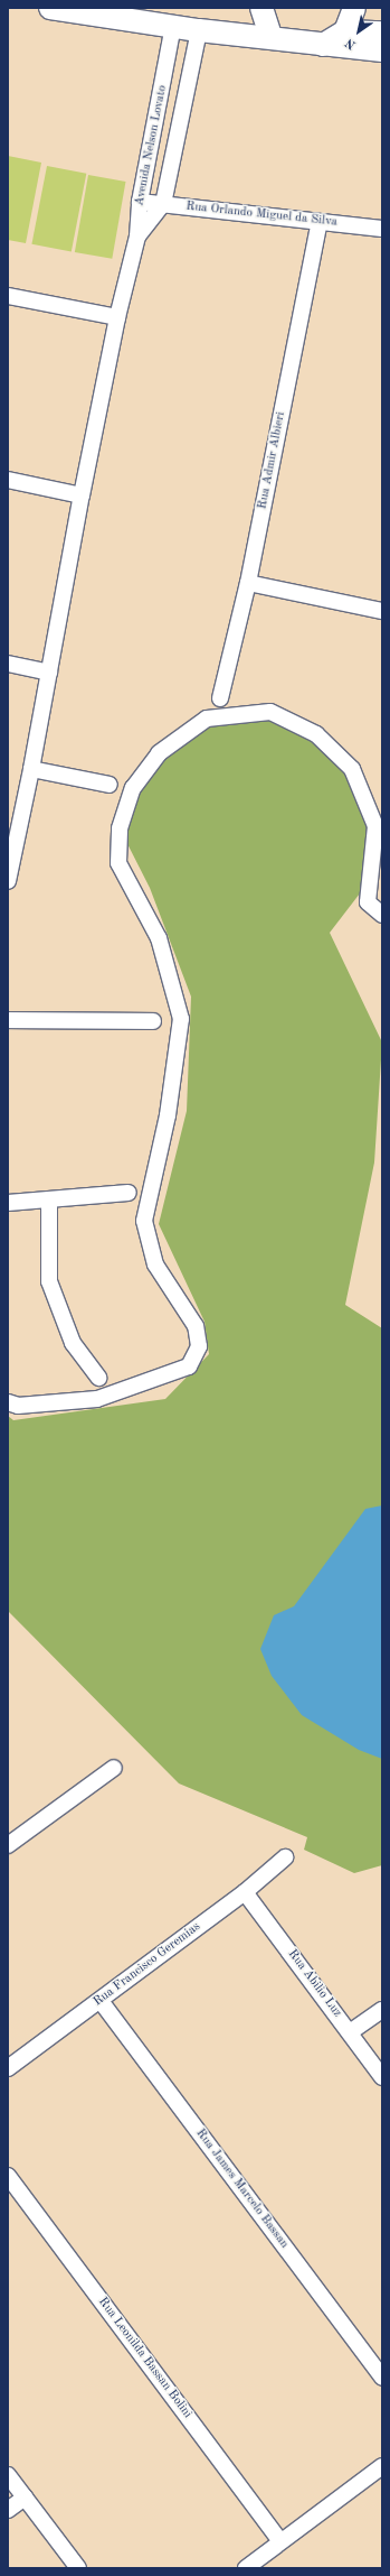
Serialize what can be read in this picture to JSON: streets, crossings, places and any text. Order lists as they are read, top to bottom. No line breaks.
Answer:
{"streets":{"street":["Avenida Nelson Lovato","Rua Orlando Miguel da Silva","Rua Admir Albieri","Rua Francisco Geremias","Rua Abilio Luz","Rua James Marcelo Bassan","Rua Leonilda Bassan Bolini"]},"crossings":[["Avenida Nelson Lovato","Rua Orlando Miguel da Silva"],["Rua Orlando Miguel da Silva","Rua Admir Albieri"],["Rua Francisco Geremias","Rua Abilio Luz"],["Rua Francisco Geremias","Rua James Marcelo Bassan"]],"north":"bottom left"}
